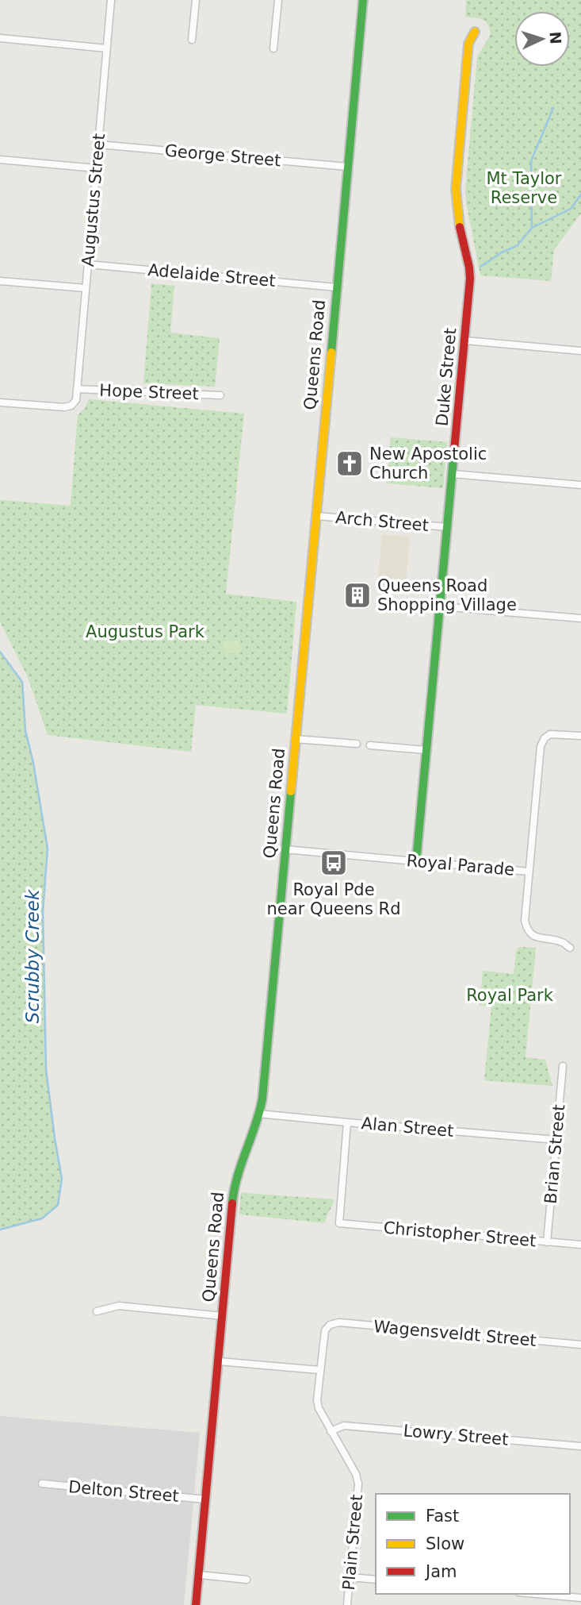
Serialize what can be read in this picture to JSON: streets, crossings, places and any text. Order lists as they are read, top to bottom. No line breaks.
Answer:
{"streets":{"street":["George Street","Augustus Street","Adelaide Street","Queens Road","Duke Street","Hope Street","Arch Street","Royal Parade","Alan Street","Brian Street","Christopher Street","Wagensveldt Street","Lowry Street","Delton Street","Plain Street"]},"crossings":[["George Street","Augustus Street"],["George Street","Queens Road"],["Augustus Street","Adelaide Street"],["Augustus Street","Hope Street"],["Adelaide Street","Queens Road"],["Queens Road","Arch Street"],["Queens Road","Royal Parade"],["Queens Road","Alan Street"],["Queens Road","Delton Street"],["Duke Street","Arch Street"],["Duke Street","Royal Parade"],["Alan Street","Brian Street"],["Alan Street","Christopher Street"],["Brian Street","Christopher Street"],["Wagensveldt Street","Plain Street"],["Lowry Street","Plain Street"]],"water":["Scrubby Creek"],"parks":["Mt Taylor Reserve","Augustus Park","Royal Park"],"places":{"church":["New Apostolic Church"],"building":["Queens Road Shopping Village"],"bus stop":["Royal Pde near Queens Rd"]},"legend":["Fast","Slow","Jam"],"north":"right"}
